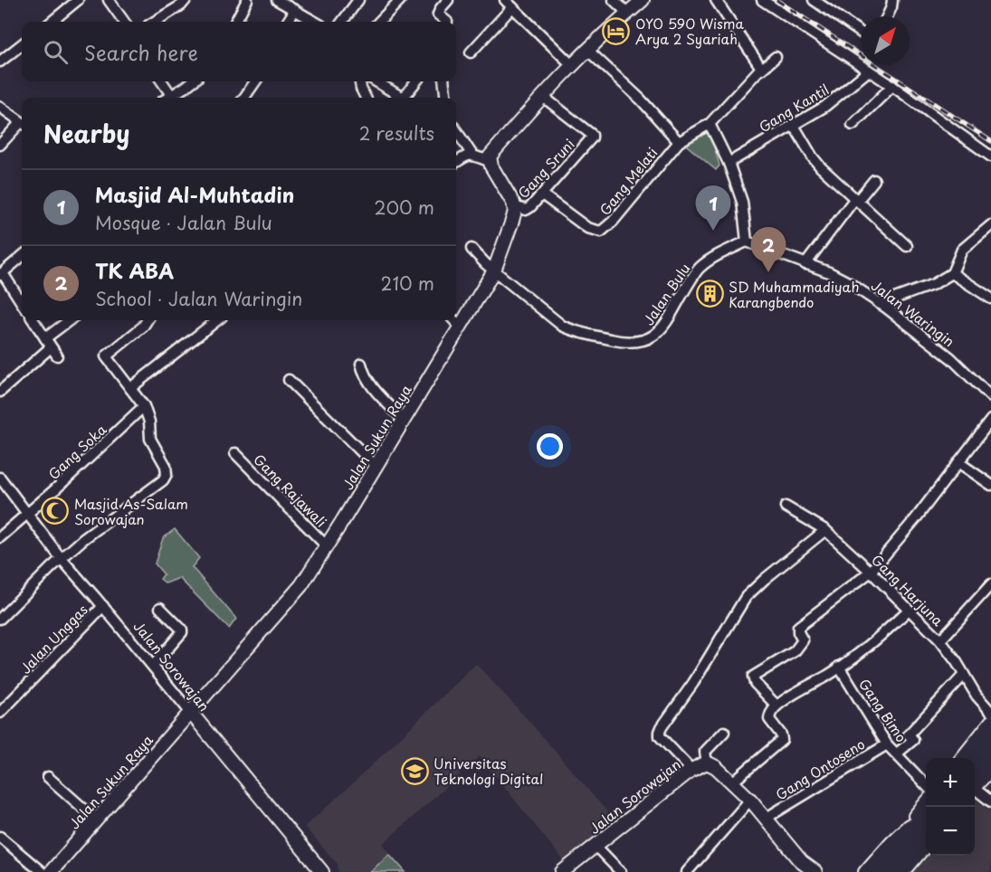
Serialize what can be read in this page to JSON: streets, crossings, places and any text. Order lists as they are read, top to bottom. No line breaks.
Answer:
{"streets":{"street":["Gang Kantil","Gang Sruni","Gang Melati","Jalan Bulu","Jalan Waringin","Jalan Sukun Raya","Gang Soka","Gang Rajawali","Gang Harjuna","Jalan Unggas","Jalan Sorowajan","Gang Bimo","Gang Ontoseno"]},"crossings":[["Gang Sruni","Gang Melati"],["Gang Sruni","Jalan Sukun Raya"],["Jalan Bulu","Jalan Waringin"],["Jalan Bulu","Jalan Sukun Raya"],["Jalan Sukun Raya","Gang Rajawali"],["Jalan Sukun Raya","Jalan Sorowajan"],["Gang Soka","Jalan Sorowajan"],["Jalan Unggas","Jalan Sorowajan"],["Gang Bimo","Gang Ontoseno"]],"places":{"hotel":["OYO 590 Wisma Arya 2 Syariah"],"building":["SD Muhammadiyah Karangbendo"],"mosque":["Masjid As-Salam Sorowajan"],"school or university":["Universitas Teknologi Digital"]},"north":"top right","page":{"search":"Search here","heading":["Nearby","2 results"],"list":[{"mark":"1","name":"Masjid Al-Muhtadin","note":"Mosque · Jalan Bulu","value":"200 m"},{"mark":"2","name":"TK ABA","note":"School · Jalan Waringin","value":"210 m"}],"pins":["1","2"],"map_buttons":["+","−"]}}
